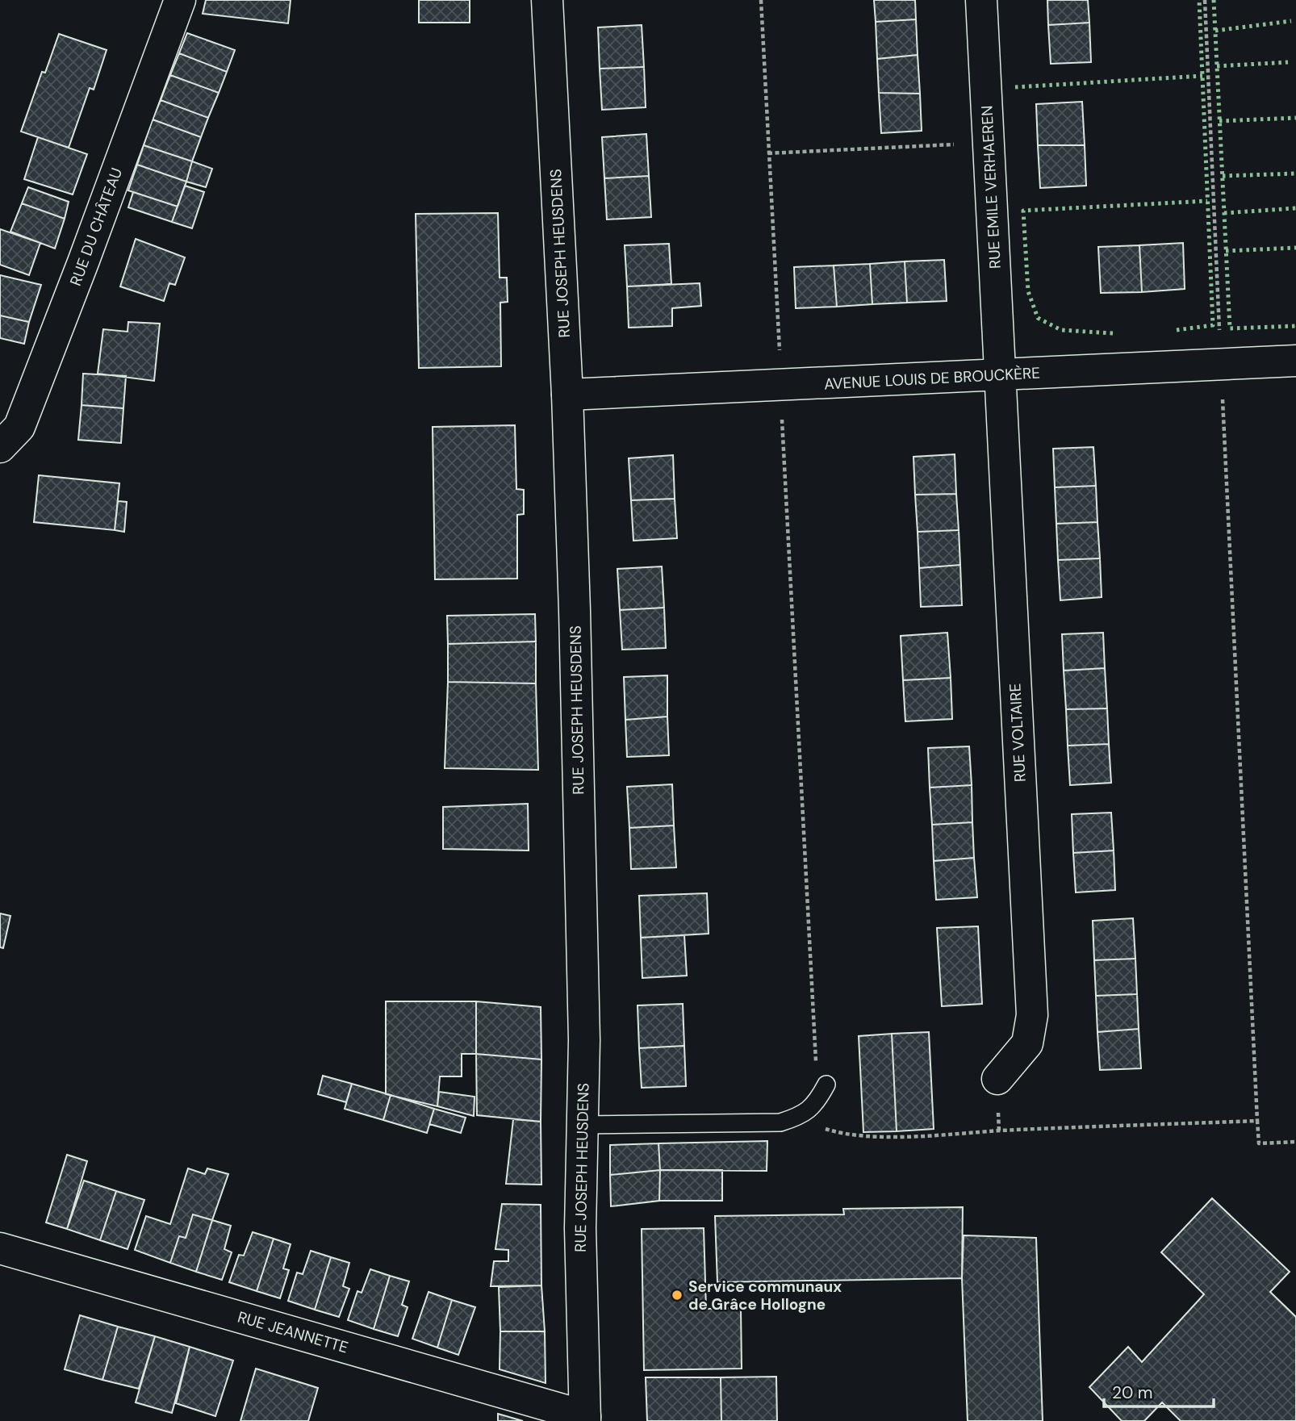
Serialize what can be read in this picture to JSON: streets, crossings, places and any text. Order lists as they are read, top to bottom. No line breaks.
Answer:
{"streets":{"street":["RUE EMILE VERHAEREN","RUE DU CHÂTEAU","RUE JOSEPH HEUSDENS","AVENUE LOUIS DE BROUCKÈRE","RUE VOLTAIRE","RUE JEANNETTE"]},"crossings":[["RUE EMILE VERHAEREN","AVENUE LOUIS DE BROUCKÈRE"],["RUE EMILE VERHAEREN","RUE VOLTAIRE"],["RUE JOSEPH HEUSDENS","AVENUE LOUIS DE BROUCKÈRE"],["RUE JOSEPH HEUSDENS","RUE JEANNETTE"],["AVENUE LOUIS DE BROUCKÈRE","RUE VOLTAIRE"]],"places":["Service communaux de Grâce Hollogne"],"scale_bar":"20 m"}
